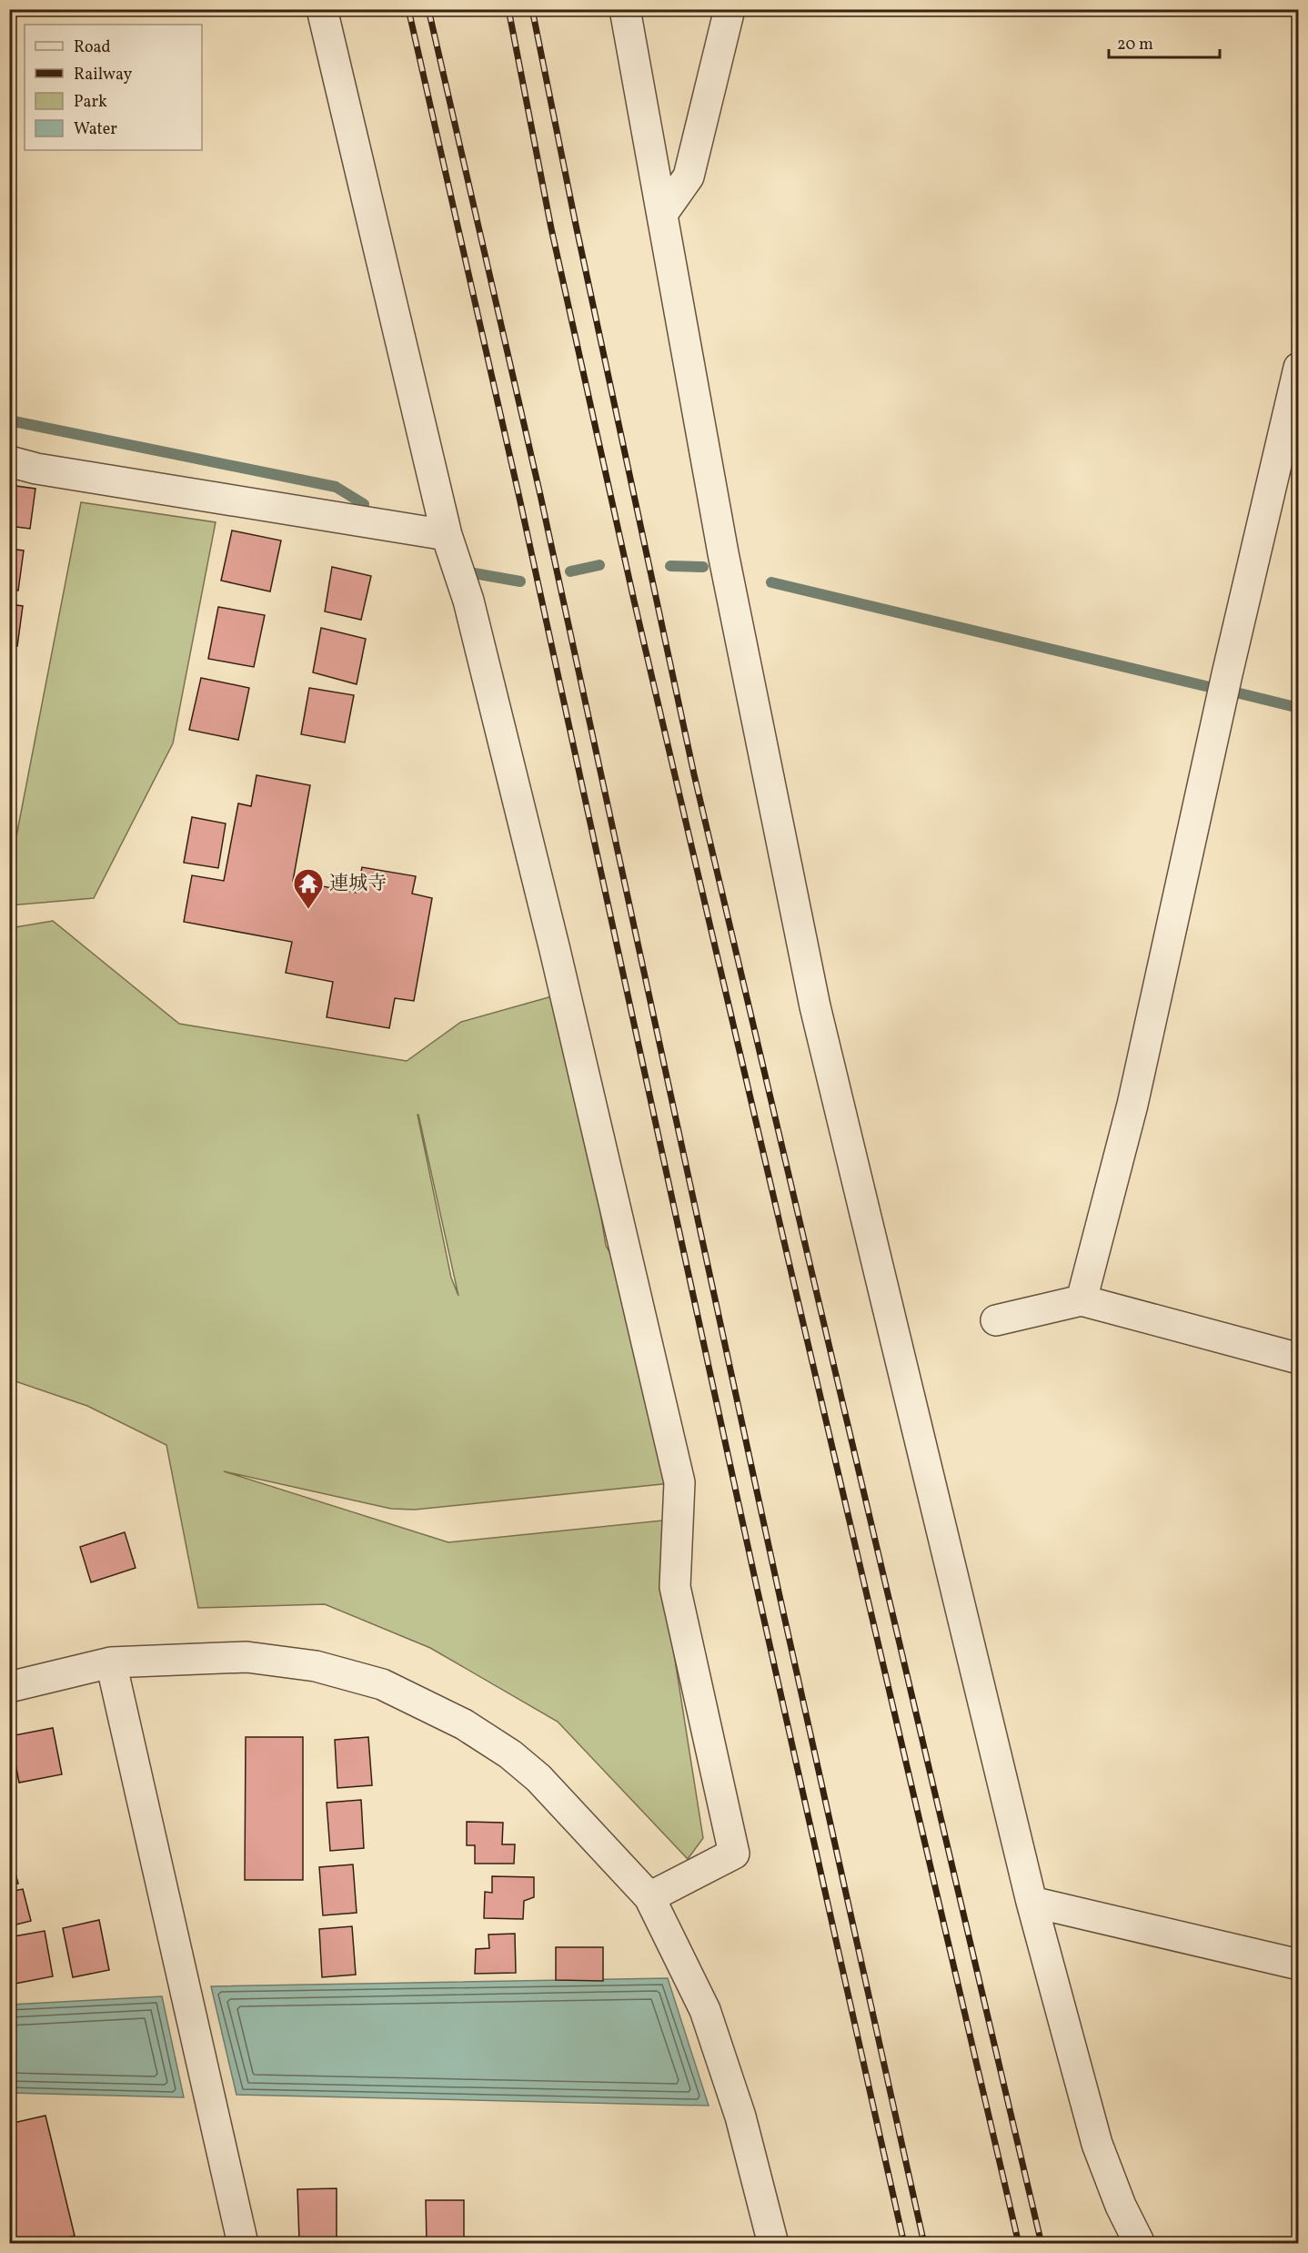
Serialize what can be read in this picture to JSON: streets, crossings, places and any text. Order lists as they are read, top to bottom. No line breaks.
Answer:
{"places":{"temple":["連城寺"]},"legend":["Road","Railway","Park","Water"],"scale_bar":"20 m"}
